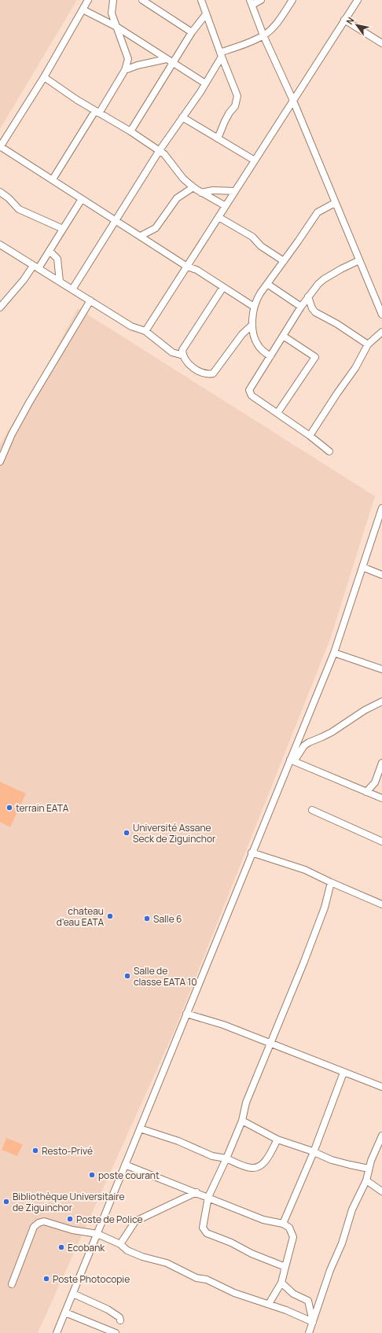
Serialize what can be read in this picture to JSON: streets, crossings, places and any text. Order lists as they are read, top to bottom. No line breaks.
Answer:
{"places":["terrain EATA","Université Assane Seck de Ziguinchor","chateau d'eau EATA","Salle 6","Salle de classe EATA 10","Resto-Privé","poste courant","Bibliothèque Universitaire de Ziguinchor","Poste de Police","Ecobank","Poste Photocopie"],"north":"top left"}
